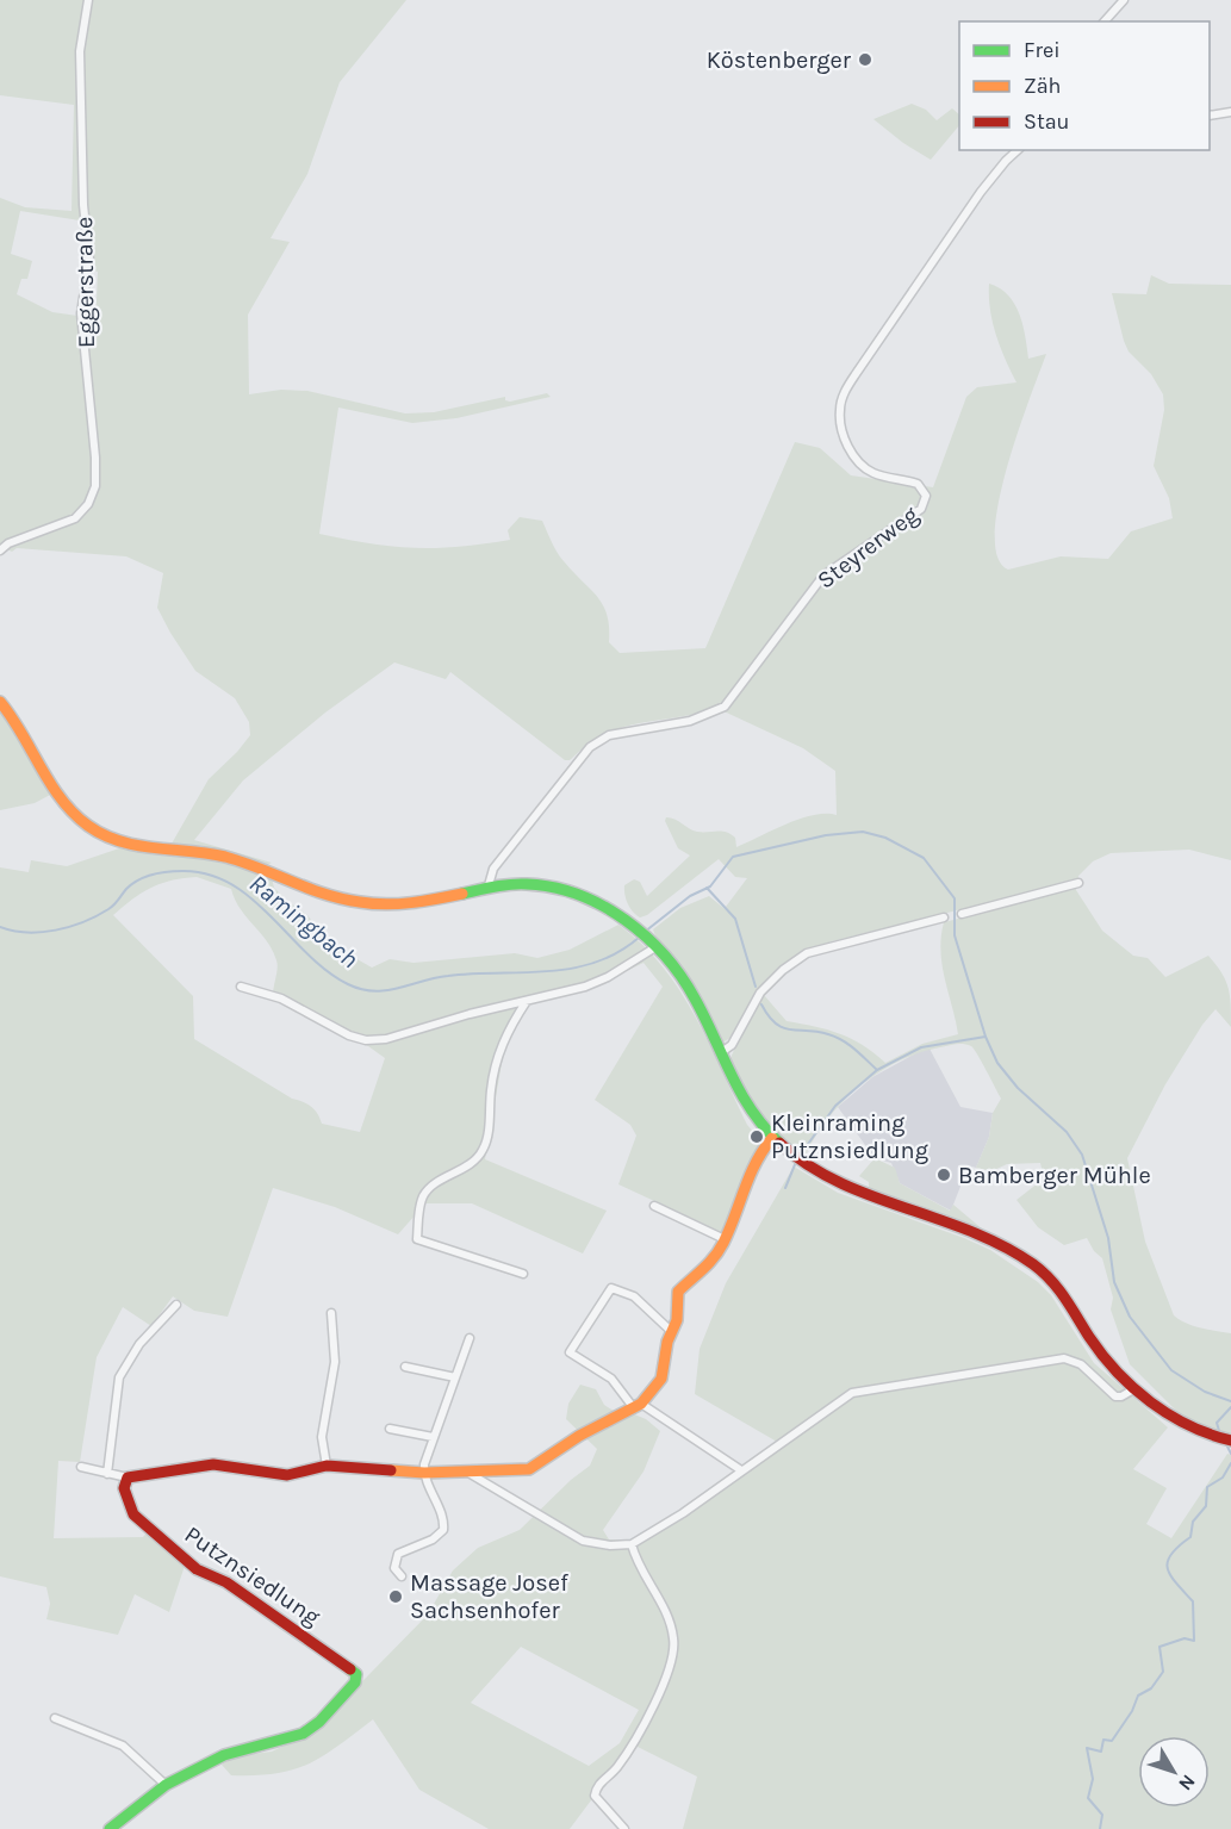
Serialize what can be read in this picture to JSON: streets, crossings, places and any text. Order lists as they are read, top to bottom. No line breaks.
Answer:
{"streets":{"main road":["Putznsiedlung"],"street":["Eggerstraße","Steyrerweg"]},"water":["Ramingbach"],"places":["Köstenberger","Kleinraming Putznsiedlung","Bamberger Mühle","Massage Josef Sachsenhofer"],"legend":["Frei","Zäh","Stau"],"north":"bottom right"}
